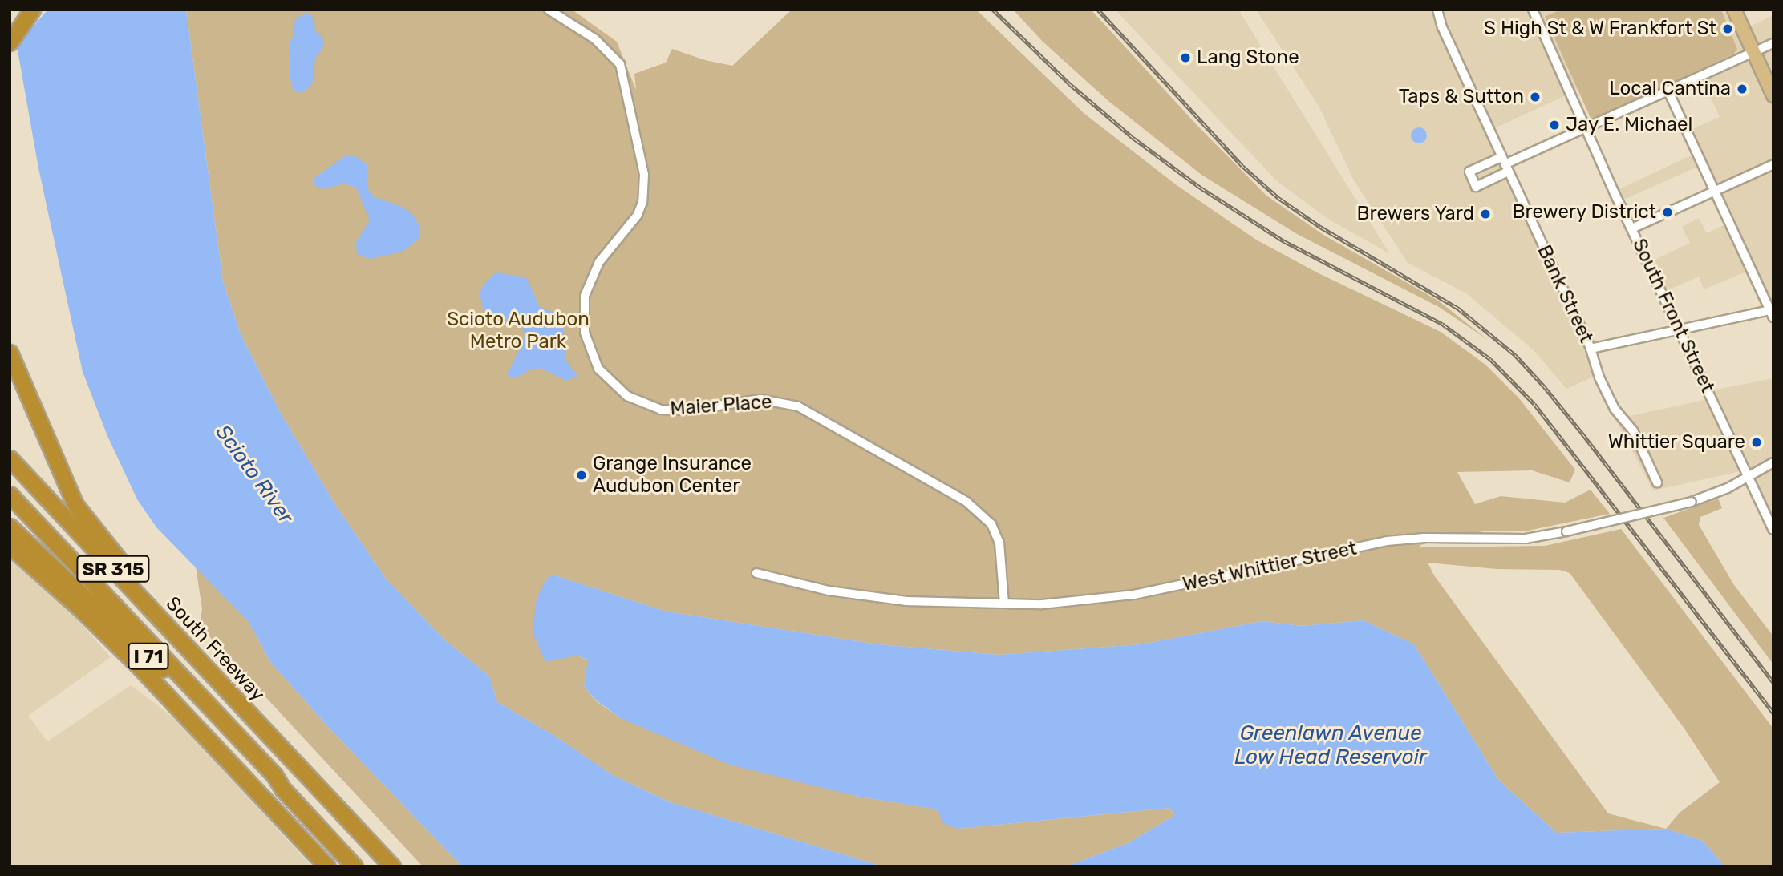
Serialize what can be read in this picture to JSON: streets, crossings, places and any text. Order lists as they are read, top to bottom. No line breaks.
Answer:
{"streets":{"highway":["SR 315","South Freeway","I 71"],"street":["Bank Street","South Front Street","Maier Place","West Whittier Street"]},"crossings":[["South Front Street","West Whittier Street"],["Maier Place","West Whittier Street"],["SR 315","I 71"],["South Freeway","I 71"]],"water":["Scioto River","Greenlawn Avenue Low Head Reservoir"],"parks":["Scioto Audubon Metro Park"],"places":["S High St & W Frankfort St","Lang Stone","Local Cantina","Taps & Sutton","Jay E. Michael","Brewery District","Brewers Yard","Whittier Square","Grange Insurance Audubon Center"]}
